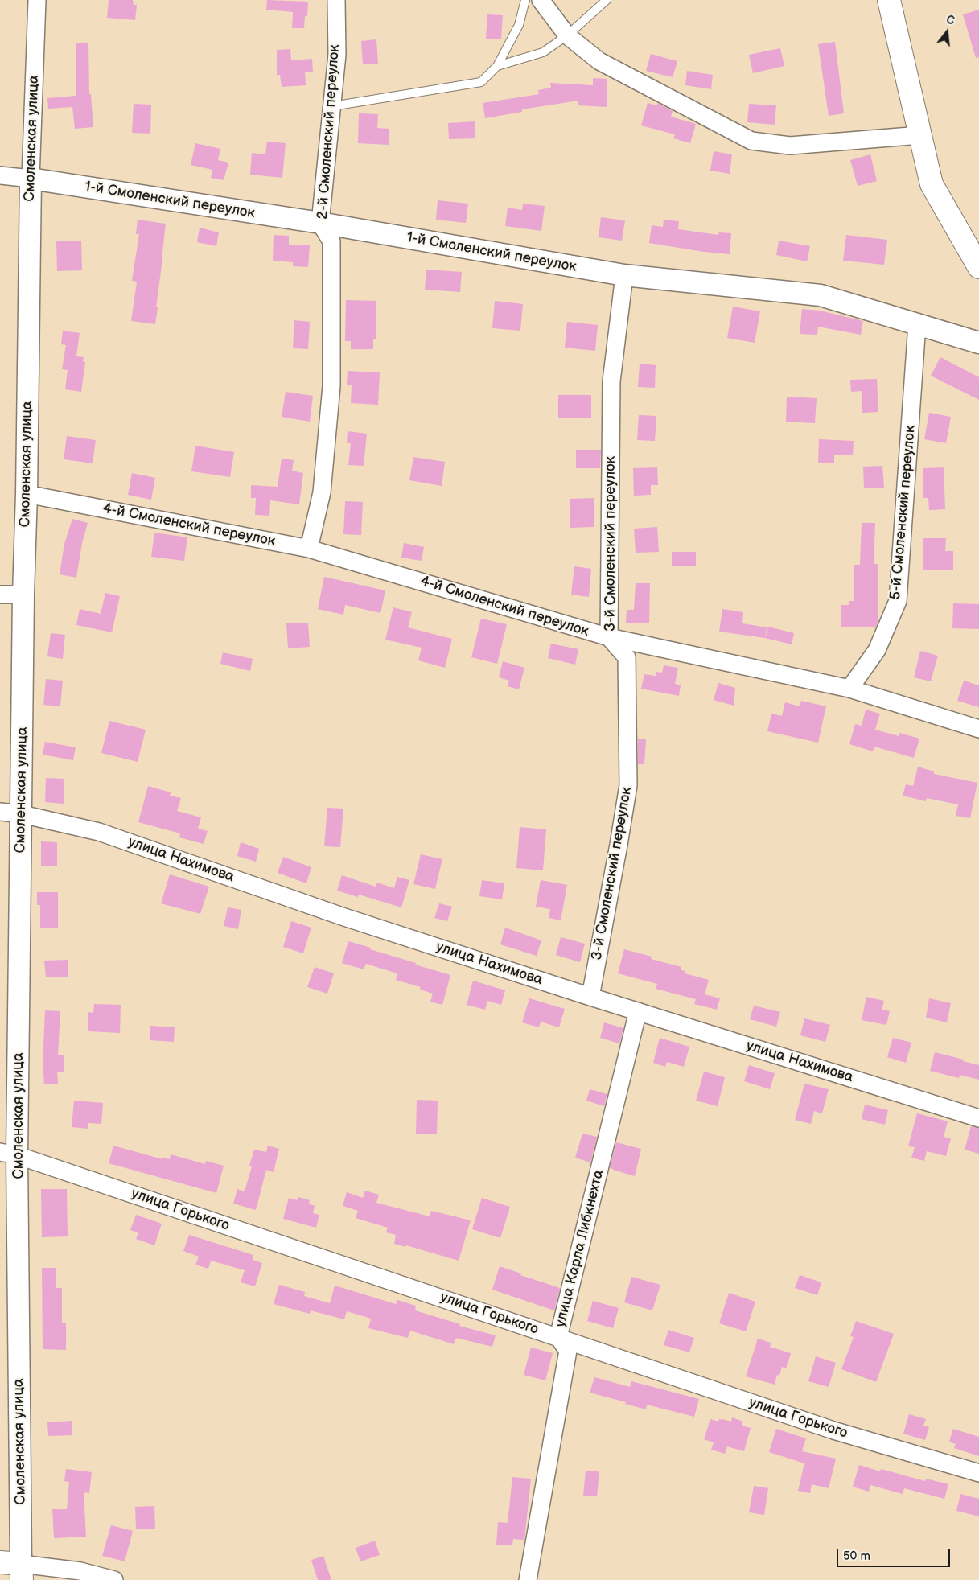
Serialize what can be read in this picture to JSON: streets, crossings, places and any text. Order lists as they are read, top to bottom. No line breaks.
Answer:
{"streets":{"street":["2-й Смоленский переулок","Смоленская улица","1-й Смоленский переулок","5-й Смоленский переулок","4-й Смоленский переулок","3-й Смоленский переулок","улица Нахимова","улица Горького","улица Карла Либкнехта"]},"crossings":[["2-й Смоленский переулок","1-й Смоленский переулок"],["2-й Смоленский переулок","4-й Смоленский переулок"],["Смоленская улица","1-й Смоленский переулок"],["Смоленская улица","4-й Смоленский переулок"],["Смоленская улица","улица Нахимова"],["Смоленская улица","улица Горького"],["1-й Смоленский переулок","5-й Смоленский переулок"],["1-й Смоленский переулок","3-й Смоленский переулок"],["5-й Смоленский переулок","4-й Смоленский переулок"],["4-й Смоленский переулок","3-й Смоленский переулок"],["3-й Смоленский переулок","улица Нахимова"],["улица Нахимова","улица Карла Либкнехта"],["улица Горького","улица Карла Либкнехта"]],"scale_bar":"50 m","north":"top"}
